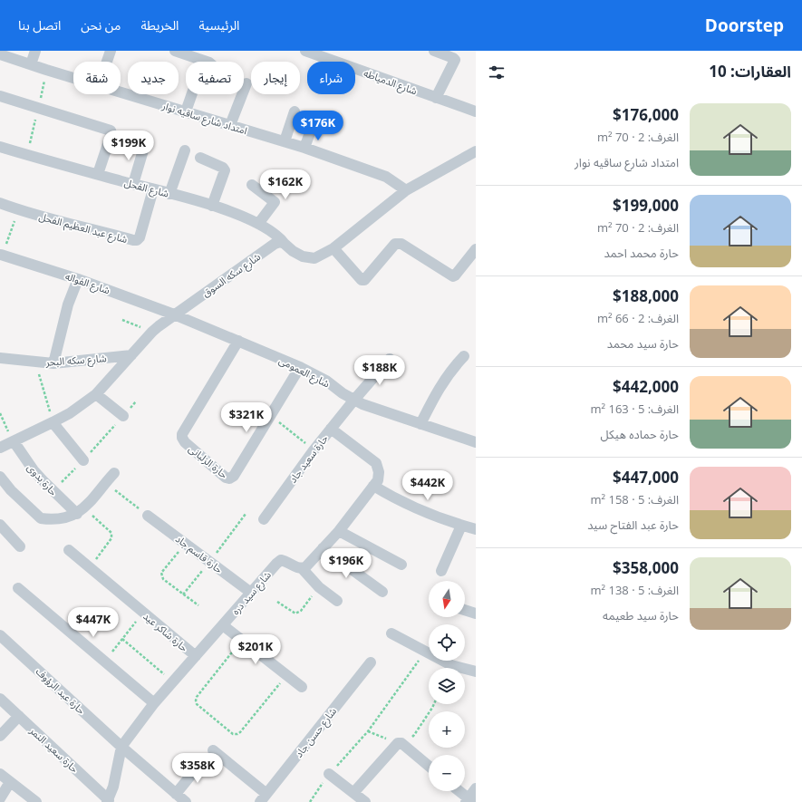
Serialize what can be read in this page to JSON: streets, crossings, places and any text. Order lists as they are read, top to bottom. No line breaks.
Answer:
{"streets":{"street":["شارع الدمياطه","امتداد شارع ساقيه نوار","شارع الفحل","شارع عبد العظيم الفحل","شارع سكه السوق","شارع الفواله","شارع سكه البحر","شارع العمومى","حارة سعيد جاد","حارة الزلبانى","حارة بدوى","حارة قاسم جاد","شارع سيد دره","حارة شاكر عيد","حارة عبد الرؤوف","شارع حسن جاد","حارة سعيد النمر"]},"crossings":[["شارع الفحل","شارع عبد العظيم الفحل"],["شارع الفحل","شارع سكه السوق"],["شارع سكه السوق","شارع الفواله"],["شارع سكه السوق","شارع سكه البحر"],["شارع سكه السوق","شارع العمومى"],["شارع سكه السوق","حارة بدوى"],["شارع الفواله","شارع العمومى"],["شارع العمومى","حارة سعيد جاد"],["شارع العمومى","حارة الزلبانى"],["حارة قاسم جاد","شارع سيد دره"],["شارع سيد دره","حارة شاكر عيد"],["شارع سيد دره","حارة عبد الرؤوف"],["شارع سيد دره","حارة سعيد النمر"]],"north":"bottom","page":{"header":"Doorstep","nav":["الرئيسية","الخريطة","من نحن","اتصل بنا"],"heading":"العقارات: 10","chip":["شراء","إيجار","تصفية","جديد","شقة"],"list":[{"name":"$176,000","note":"الغرف: 2 · 70 m² · امتداد شارع ساقيه نوار"},{"name":"$199,000","note":"الغرف: 2 · 70 m² · حارة محمد احمد"},{"name":"$188,000","note":"الغرف: 2 · 66 m² · حارة سيد محمد"},{"name":"$442,000","note":"الغرف: 5 · 163 m² · حارة حماده هيكل"},{"name":"$447,000","note":"الغرف: 5 · 158 m² · حارة عبد الفتاح سيد"},{"name":"$358,000","note":"الغرف: 5 · 138 m² · حارة سيد طعيمه"}],"price":["$176K","$199K","$162K","$188K","$321K","$442K","$196K","$447K","$201K","$358K"],"map_buttons":["+","−"]}}
